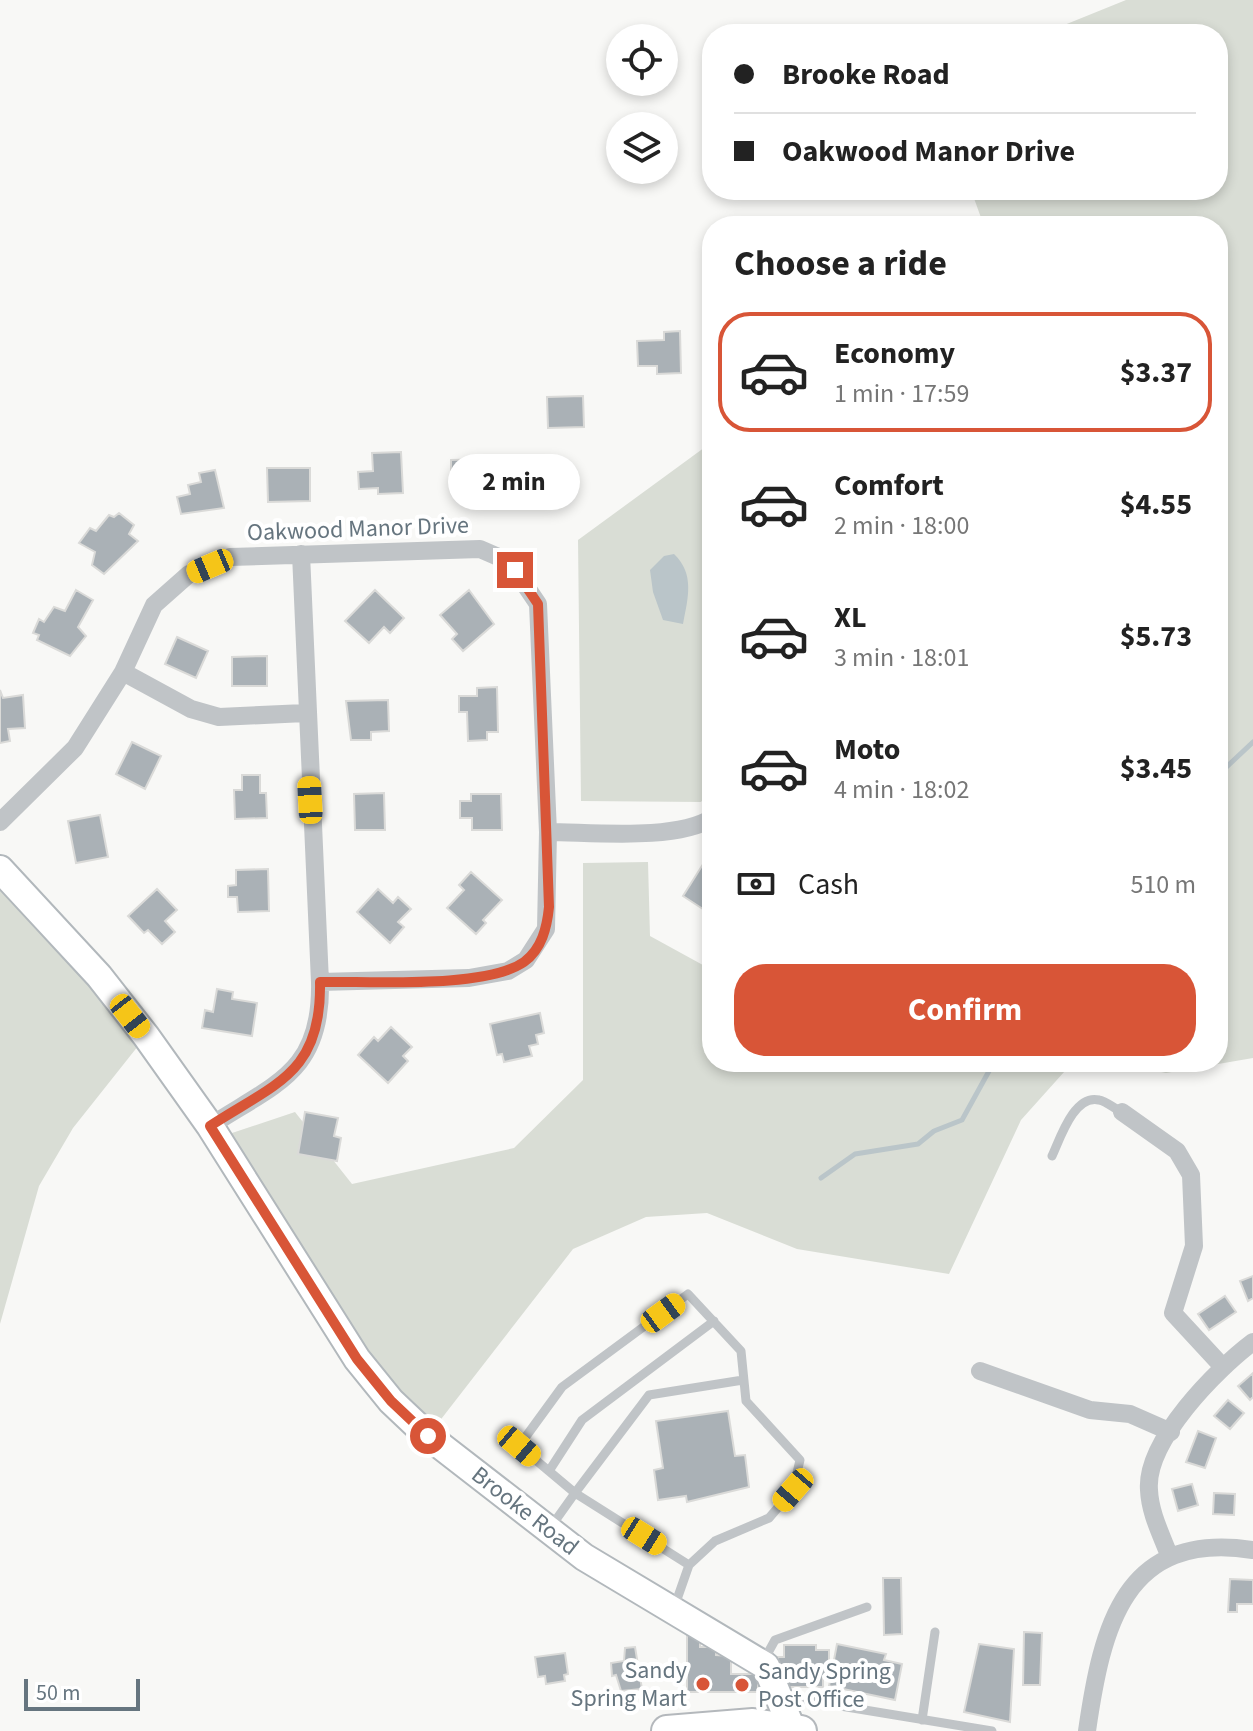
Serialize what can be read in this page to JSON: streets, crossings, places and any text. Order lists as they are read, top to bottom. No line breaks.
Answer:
{"streets":{"street":["Oakwood Manor Drive","Brooke Road"]},"places":["Sandy Spring Mart","Sandy Spring Post Office"],"scale_bar":"50 m","page":{"banner":["Brooke Road","Oakwood Manor Drive"],"heading":"Choose a ride","list":[{"name":"Economy","note":"1 min · 17:59","value":"$3.37"},{"name":"Comfort","note":"2 min · 18:00","value":"$4.55"},{"name":"XL","note":"3 min · 18:01","value":"$5.73"},{"name":"Moto","note":"4 min · 18:02","value":"$3.45"}],"bubble":"2 min","pay":["Cash","510 m"],"buttons":"Confirm","scale":"50 m"}}
